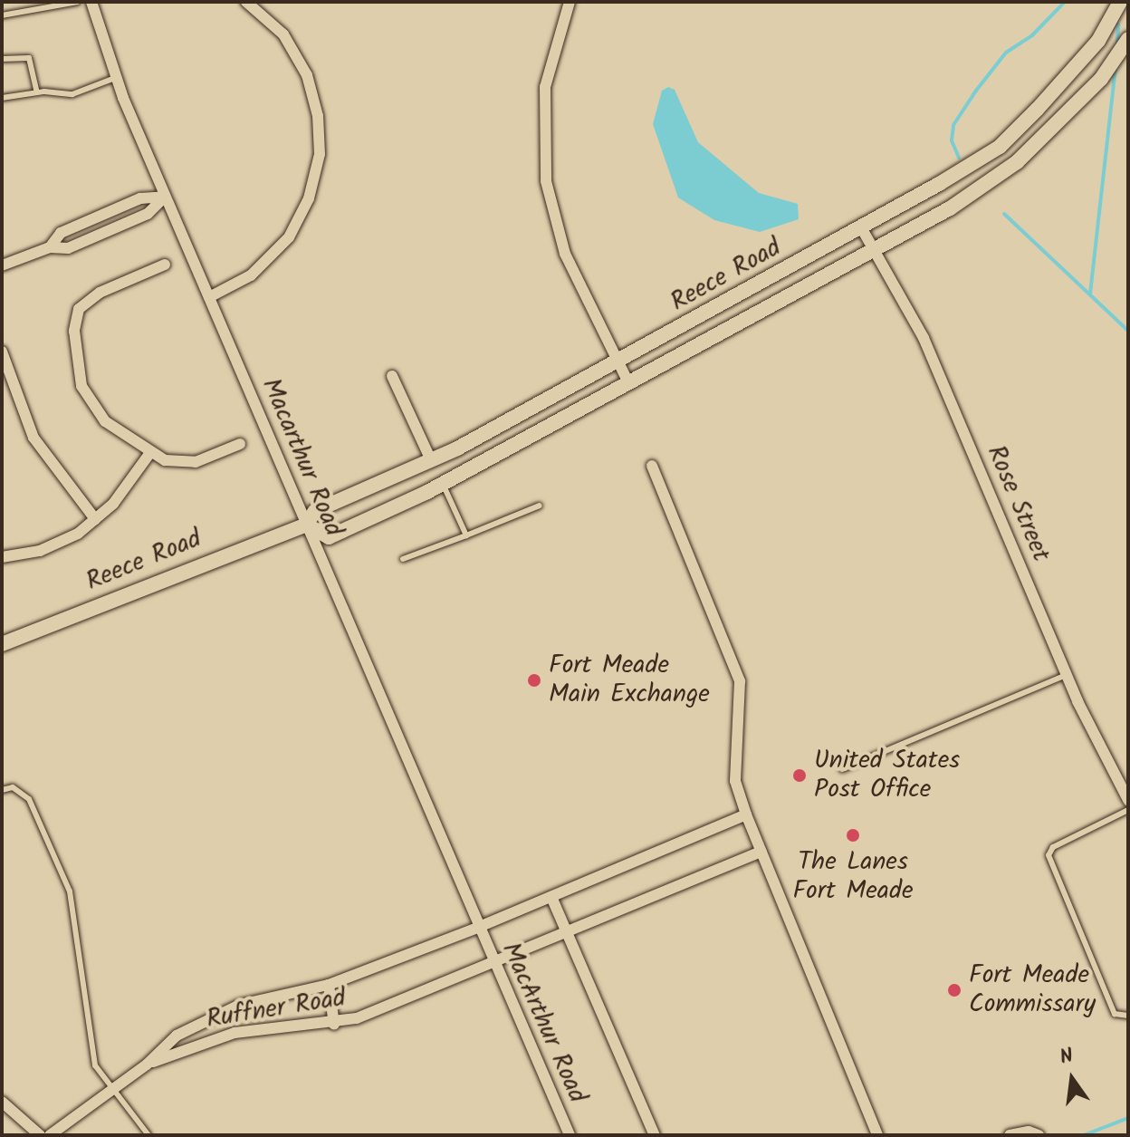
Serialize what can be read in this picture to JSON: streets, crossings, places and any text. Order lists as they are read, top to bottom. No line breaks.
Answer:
{"streets":{"street":["Reece Road","Macarthur Road","Rose Street","Ruffner Road","MacArthur Road"]},"crossings":[["Reece Road","Macarthur Road"],["Reece Road","Rose Street"],["Macarthur Road","Ruffner Road"],["Macarthur Road","MacArthur Road"],["Ruffner Road","MacArthur Road"]],"places":["Fort Meade Main Exchange","United States Post Office","The Lanes Fort Meade","Fort Meade Commissary"],"north":"top"}
